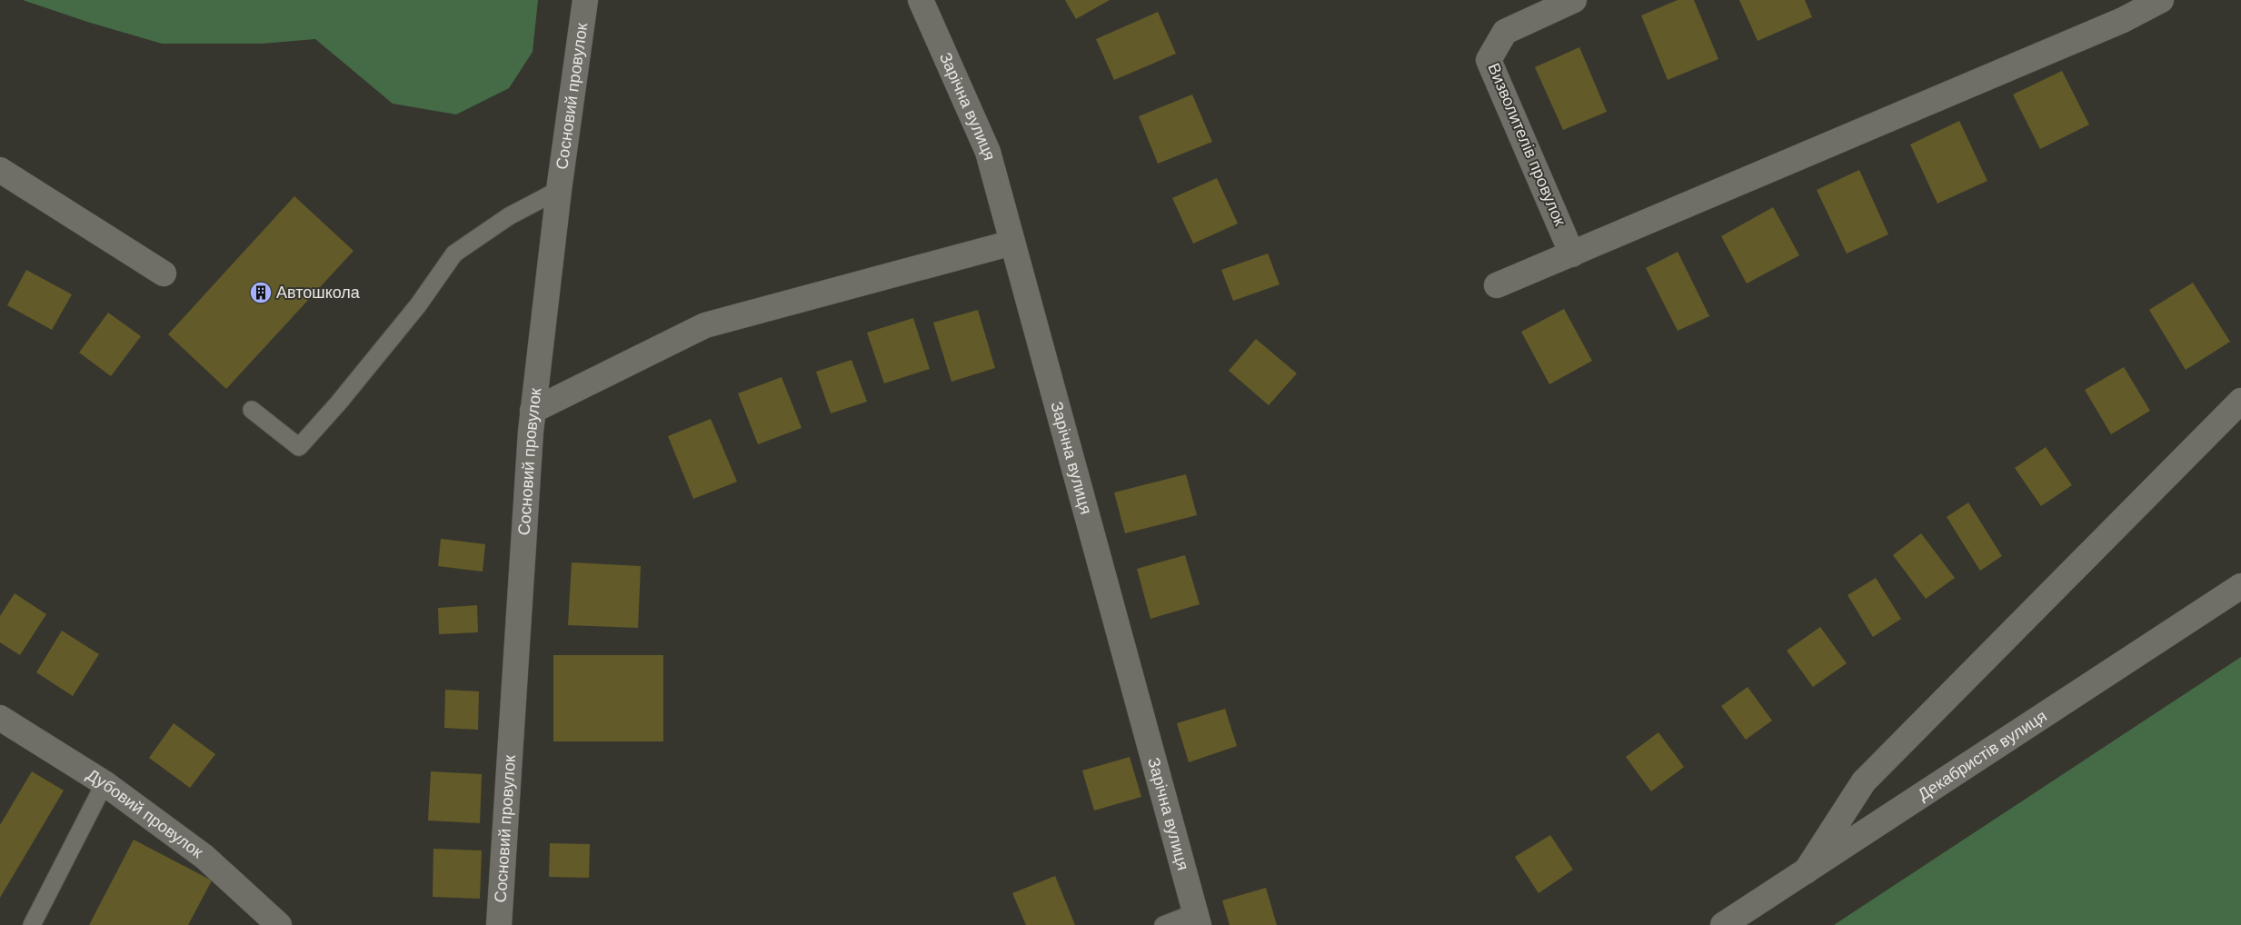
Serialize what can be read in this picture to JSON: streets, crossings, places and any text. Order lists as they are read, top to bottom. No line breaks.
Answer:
{"streets":{"street":["Сосновий провулок","Зарічна вулиця","Визволителів провулок","Декабристів вулиця","Дубовий провулок"]},"places":{"building":["Автошкола"]}}
